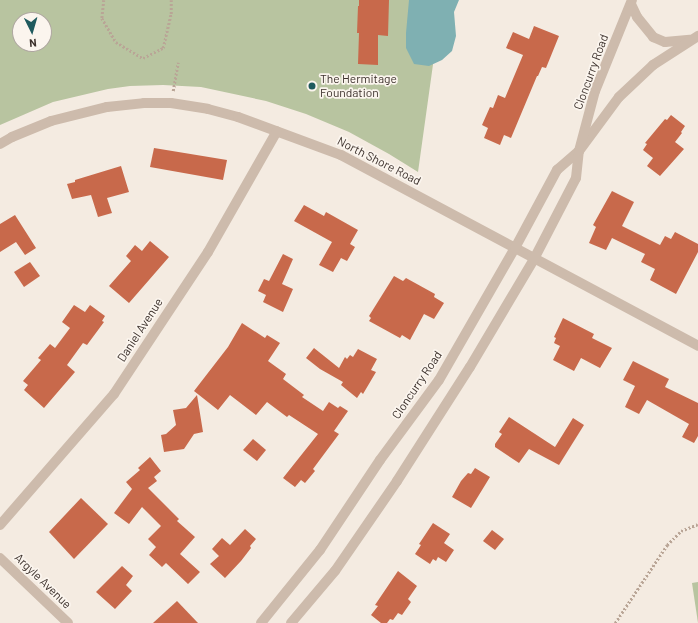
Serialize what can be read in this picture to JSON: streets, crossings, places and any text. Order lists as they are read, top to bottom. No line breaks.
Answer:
{"streets":{"street":["Cloncurry Road","North Shore Road","Daniel Avenue","Argyle Avenue"]},"crossings":[["Cloncurry Road","North Shore Road"],["North Shore Road","Daniel Avenue"]],"places":["The Hermitage Foundation"],"north":"bottom"}
